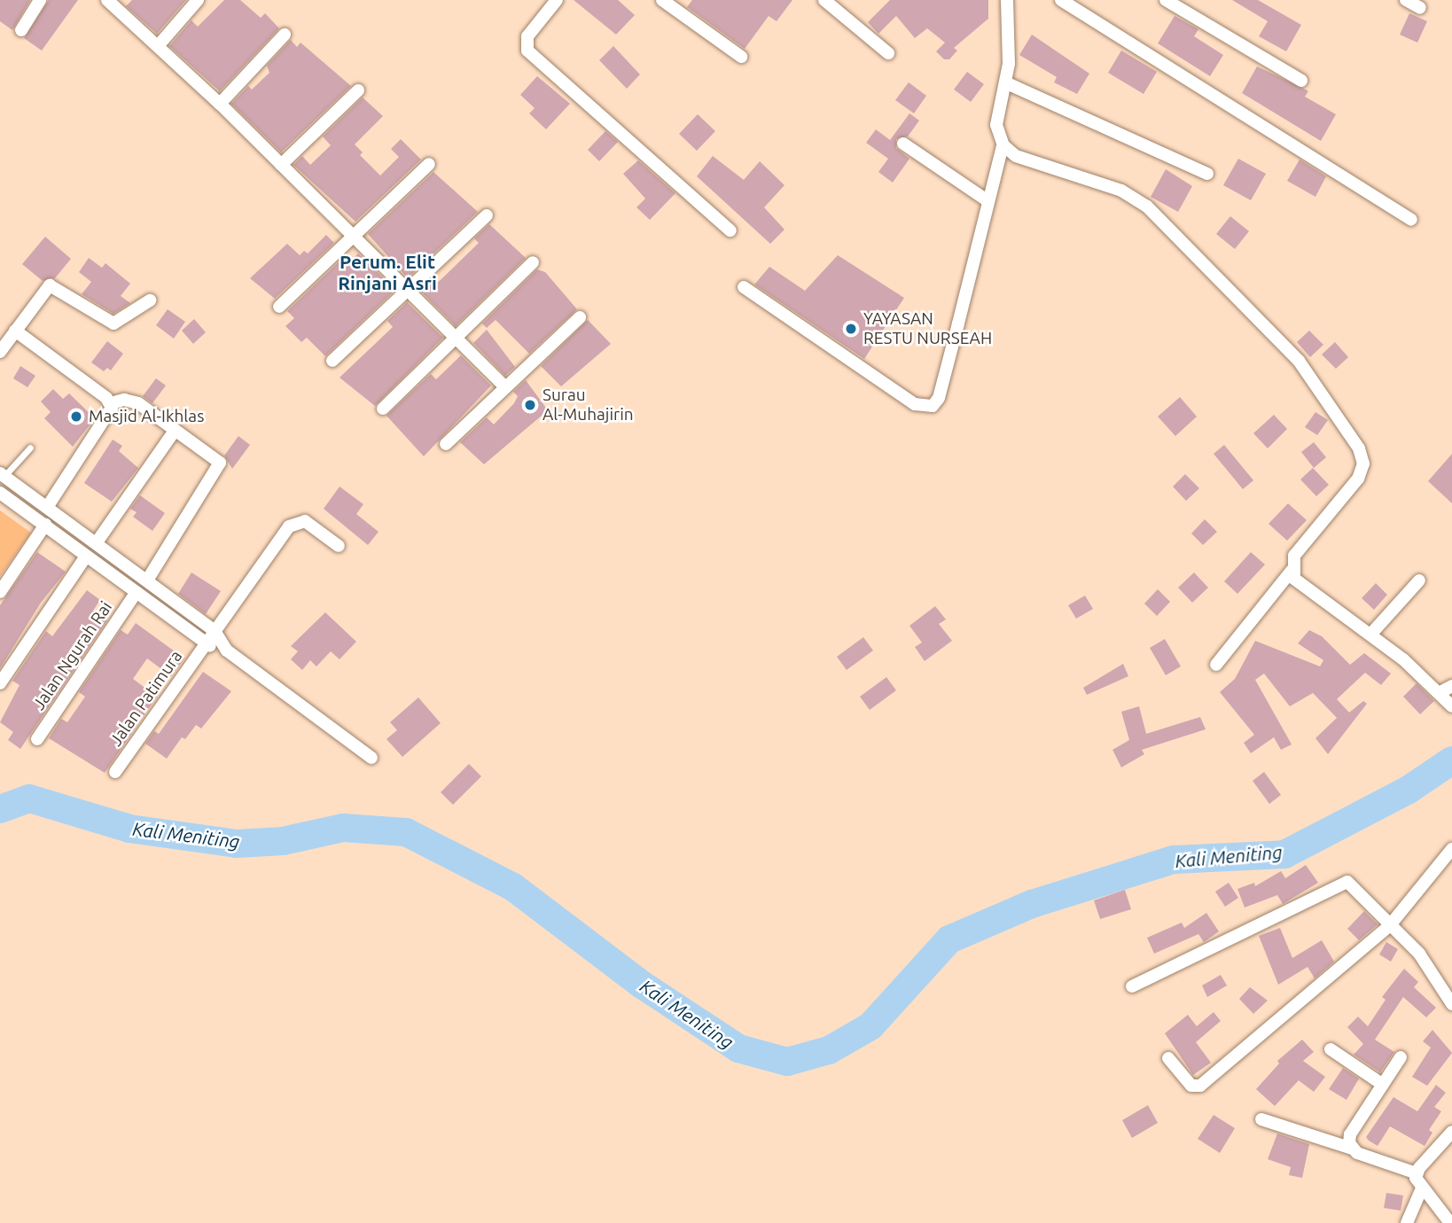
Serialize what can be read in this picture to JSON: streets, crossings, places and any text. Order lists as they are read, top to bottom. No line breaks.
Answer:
{"streets":{"street":["Jalan Ngurah Rai","Jalan Patimura"]},"districts":["Perum. Elit Rinjani Asri"],"water":["Kali Meniting"],"places":["YAYASAN RESTU NURSEAH","Surau Al-Muhajirin","Masjid Al-Ikhlas"]}
